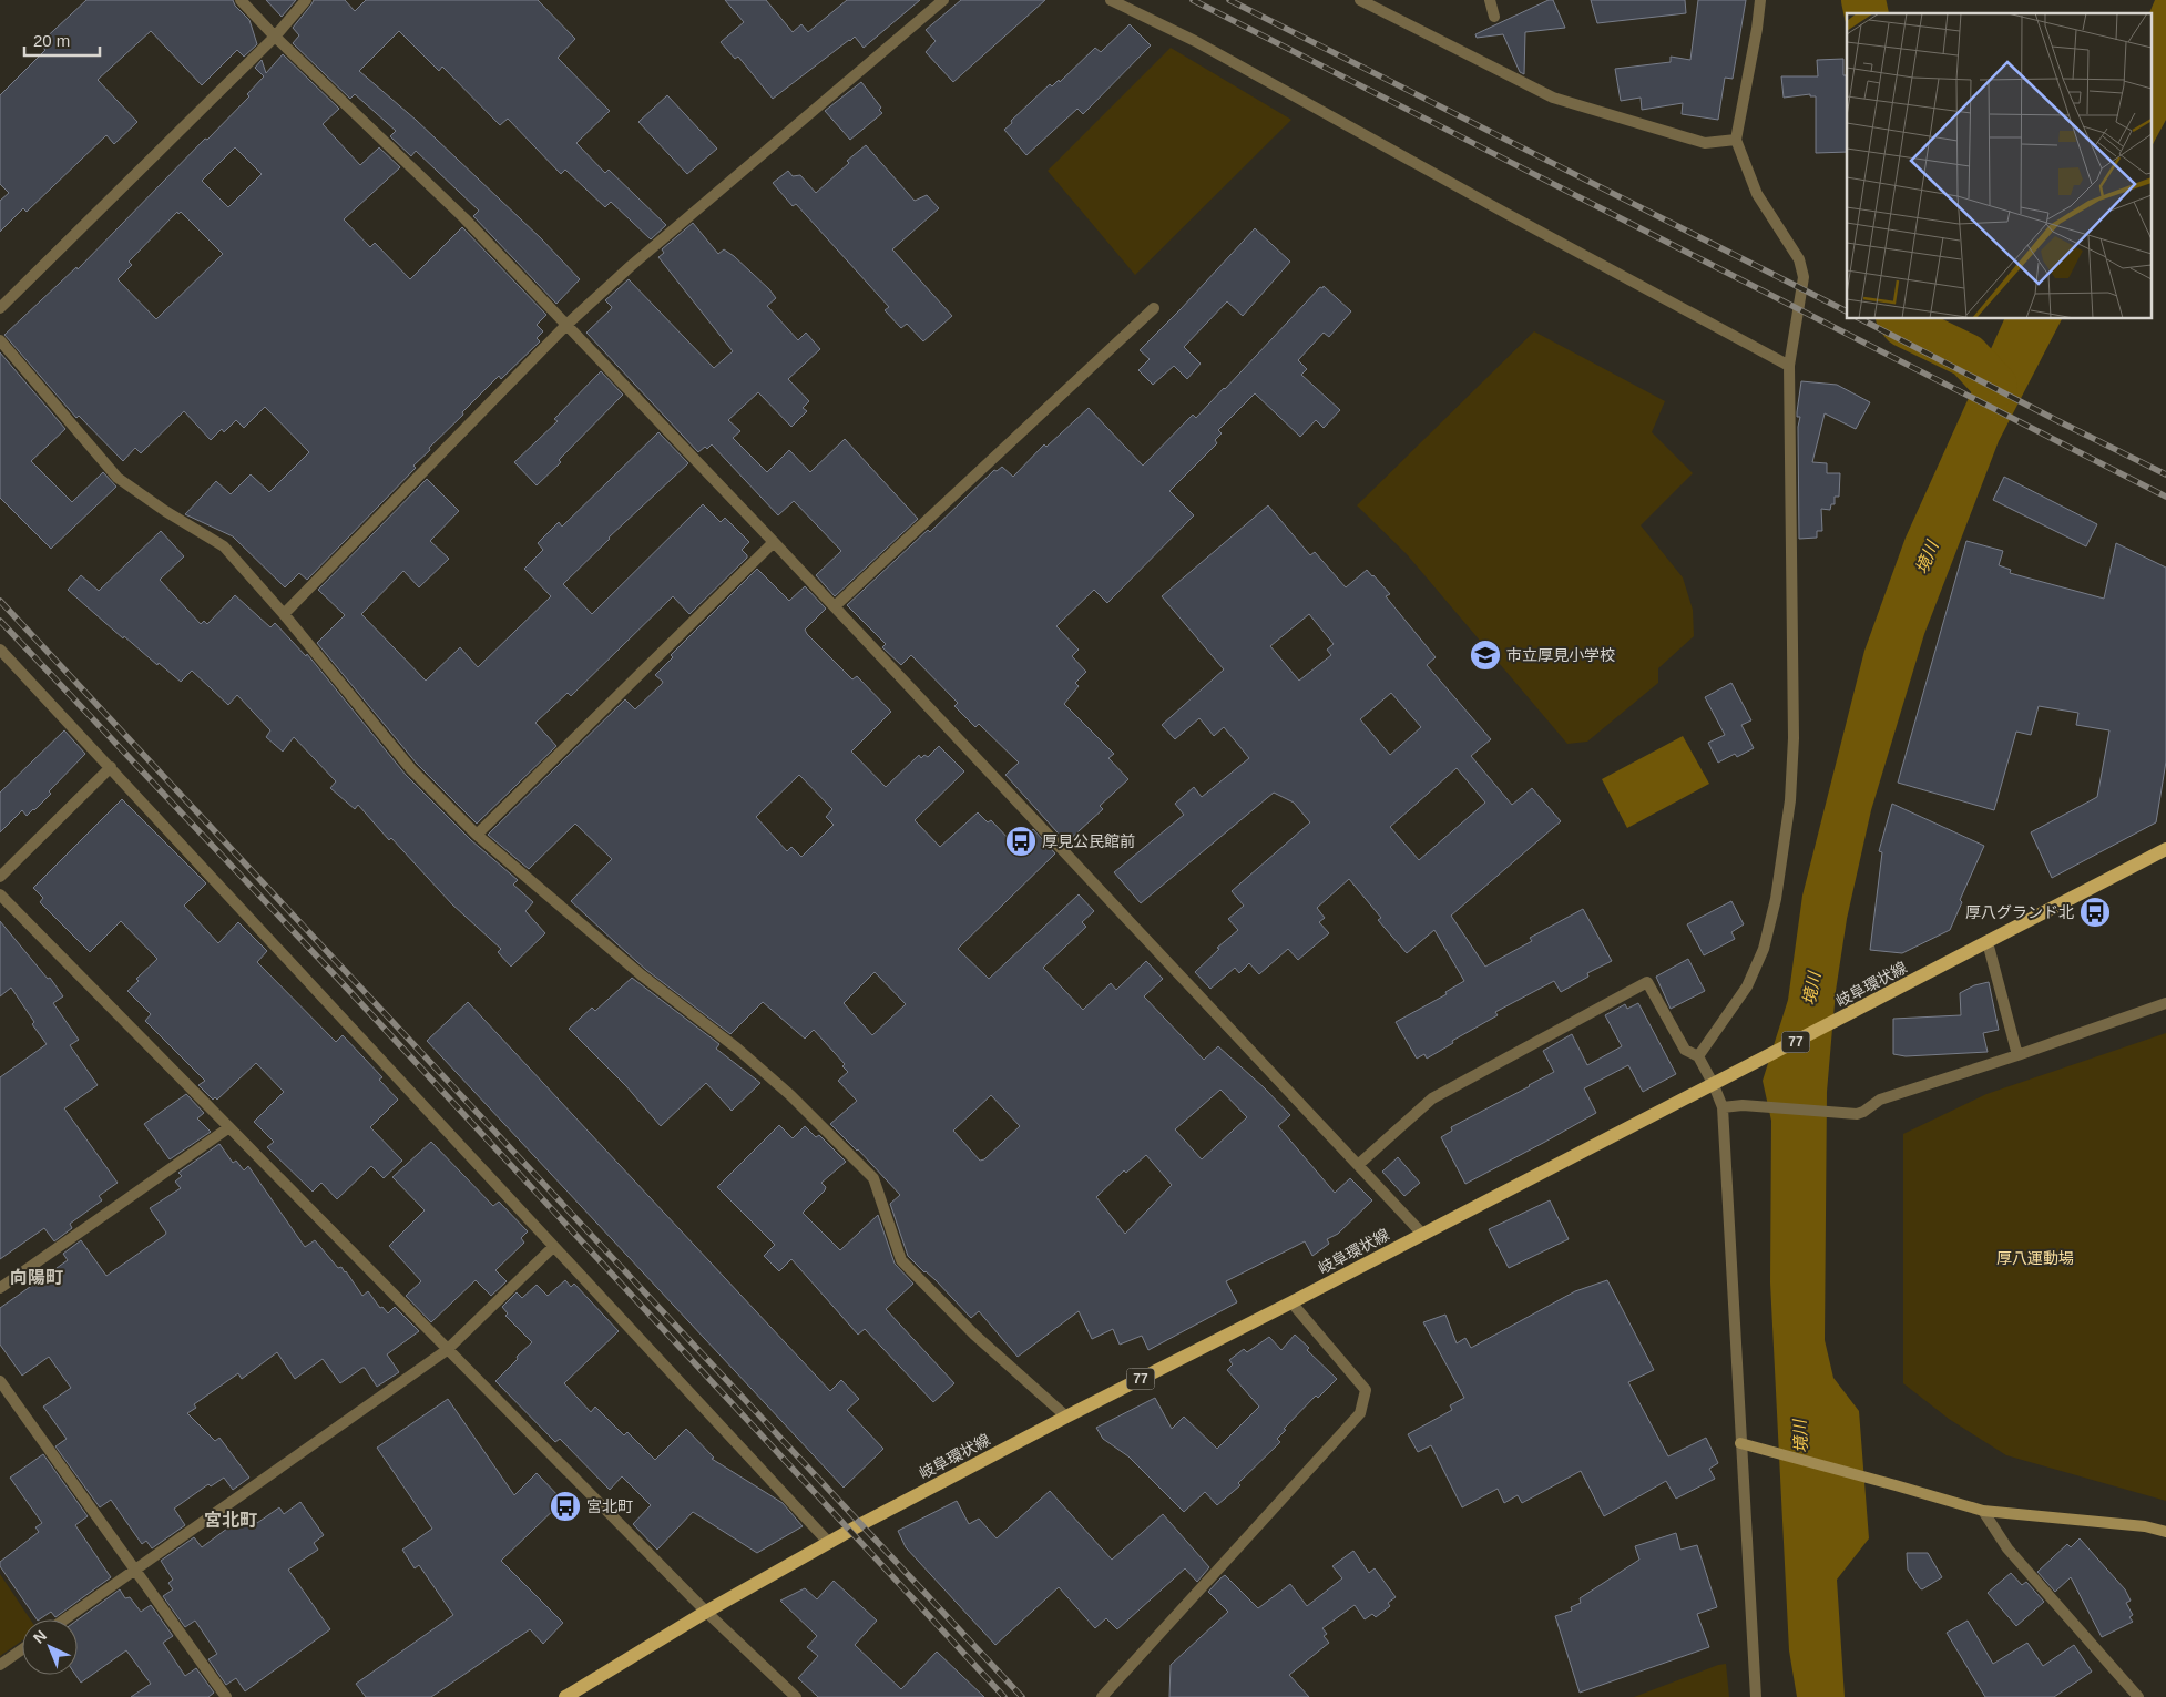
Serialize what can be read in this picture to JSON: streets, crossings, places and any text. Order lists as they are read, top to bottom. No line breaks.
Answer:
{"streets":{"main road":["岐阜環状線","77"]},"districts":["向陽町","宮北町"],"water":["境川"],"parks":["厚八運動場"],"places":{"school or university":["市立厚見小学校"],"bus stop":["厚見公民館前","厚八グランド北","宮北町"]},"scale_bar":"20 m","north":"top left"}
